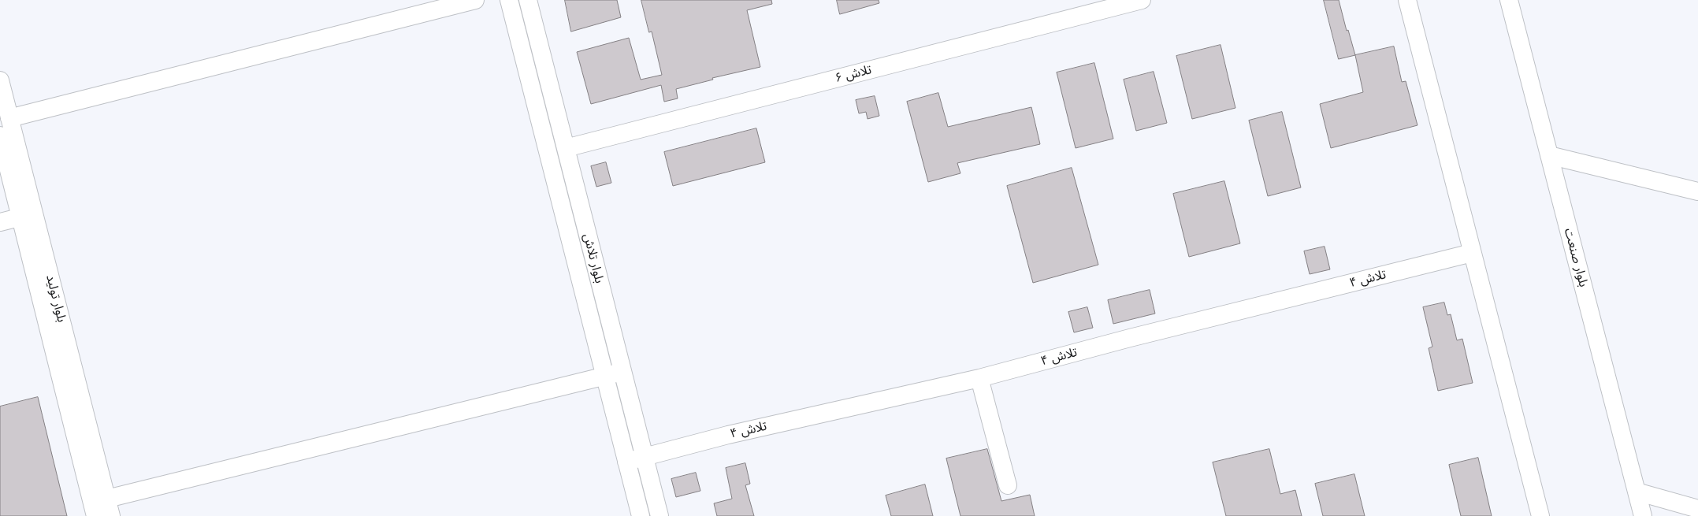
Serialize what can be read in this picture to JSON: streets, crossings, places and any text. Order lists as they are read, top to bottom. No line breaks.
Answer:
{"streets":{"street":["تلاش ۶","بلوار صنعت","بلوار تلاش","تلاش ۴","بلوار تولید"]},"crossings":[["تلاش ۶","بلوار تلاش"],["بلوار تلاش","تلاش ۴"]]}
